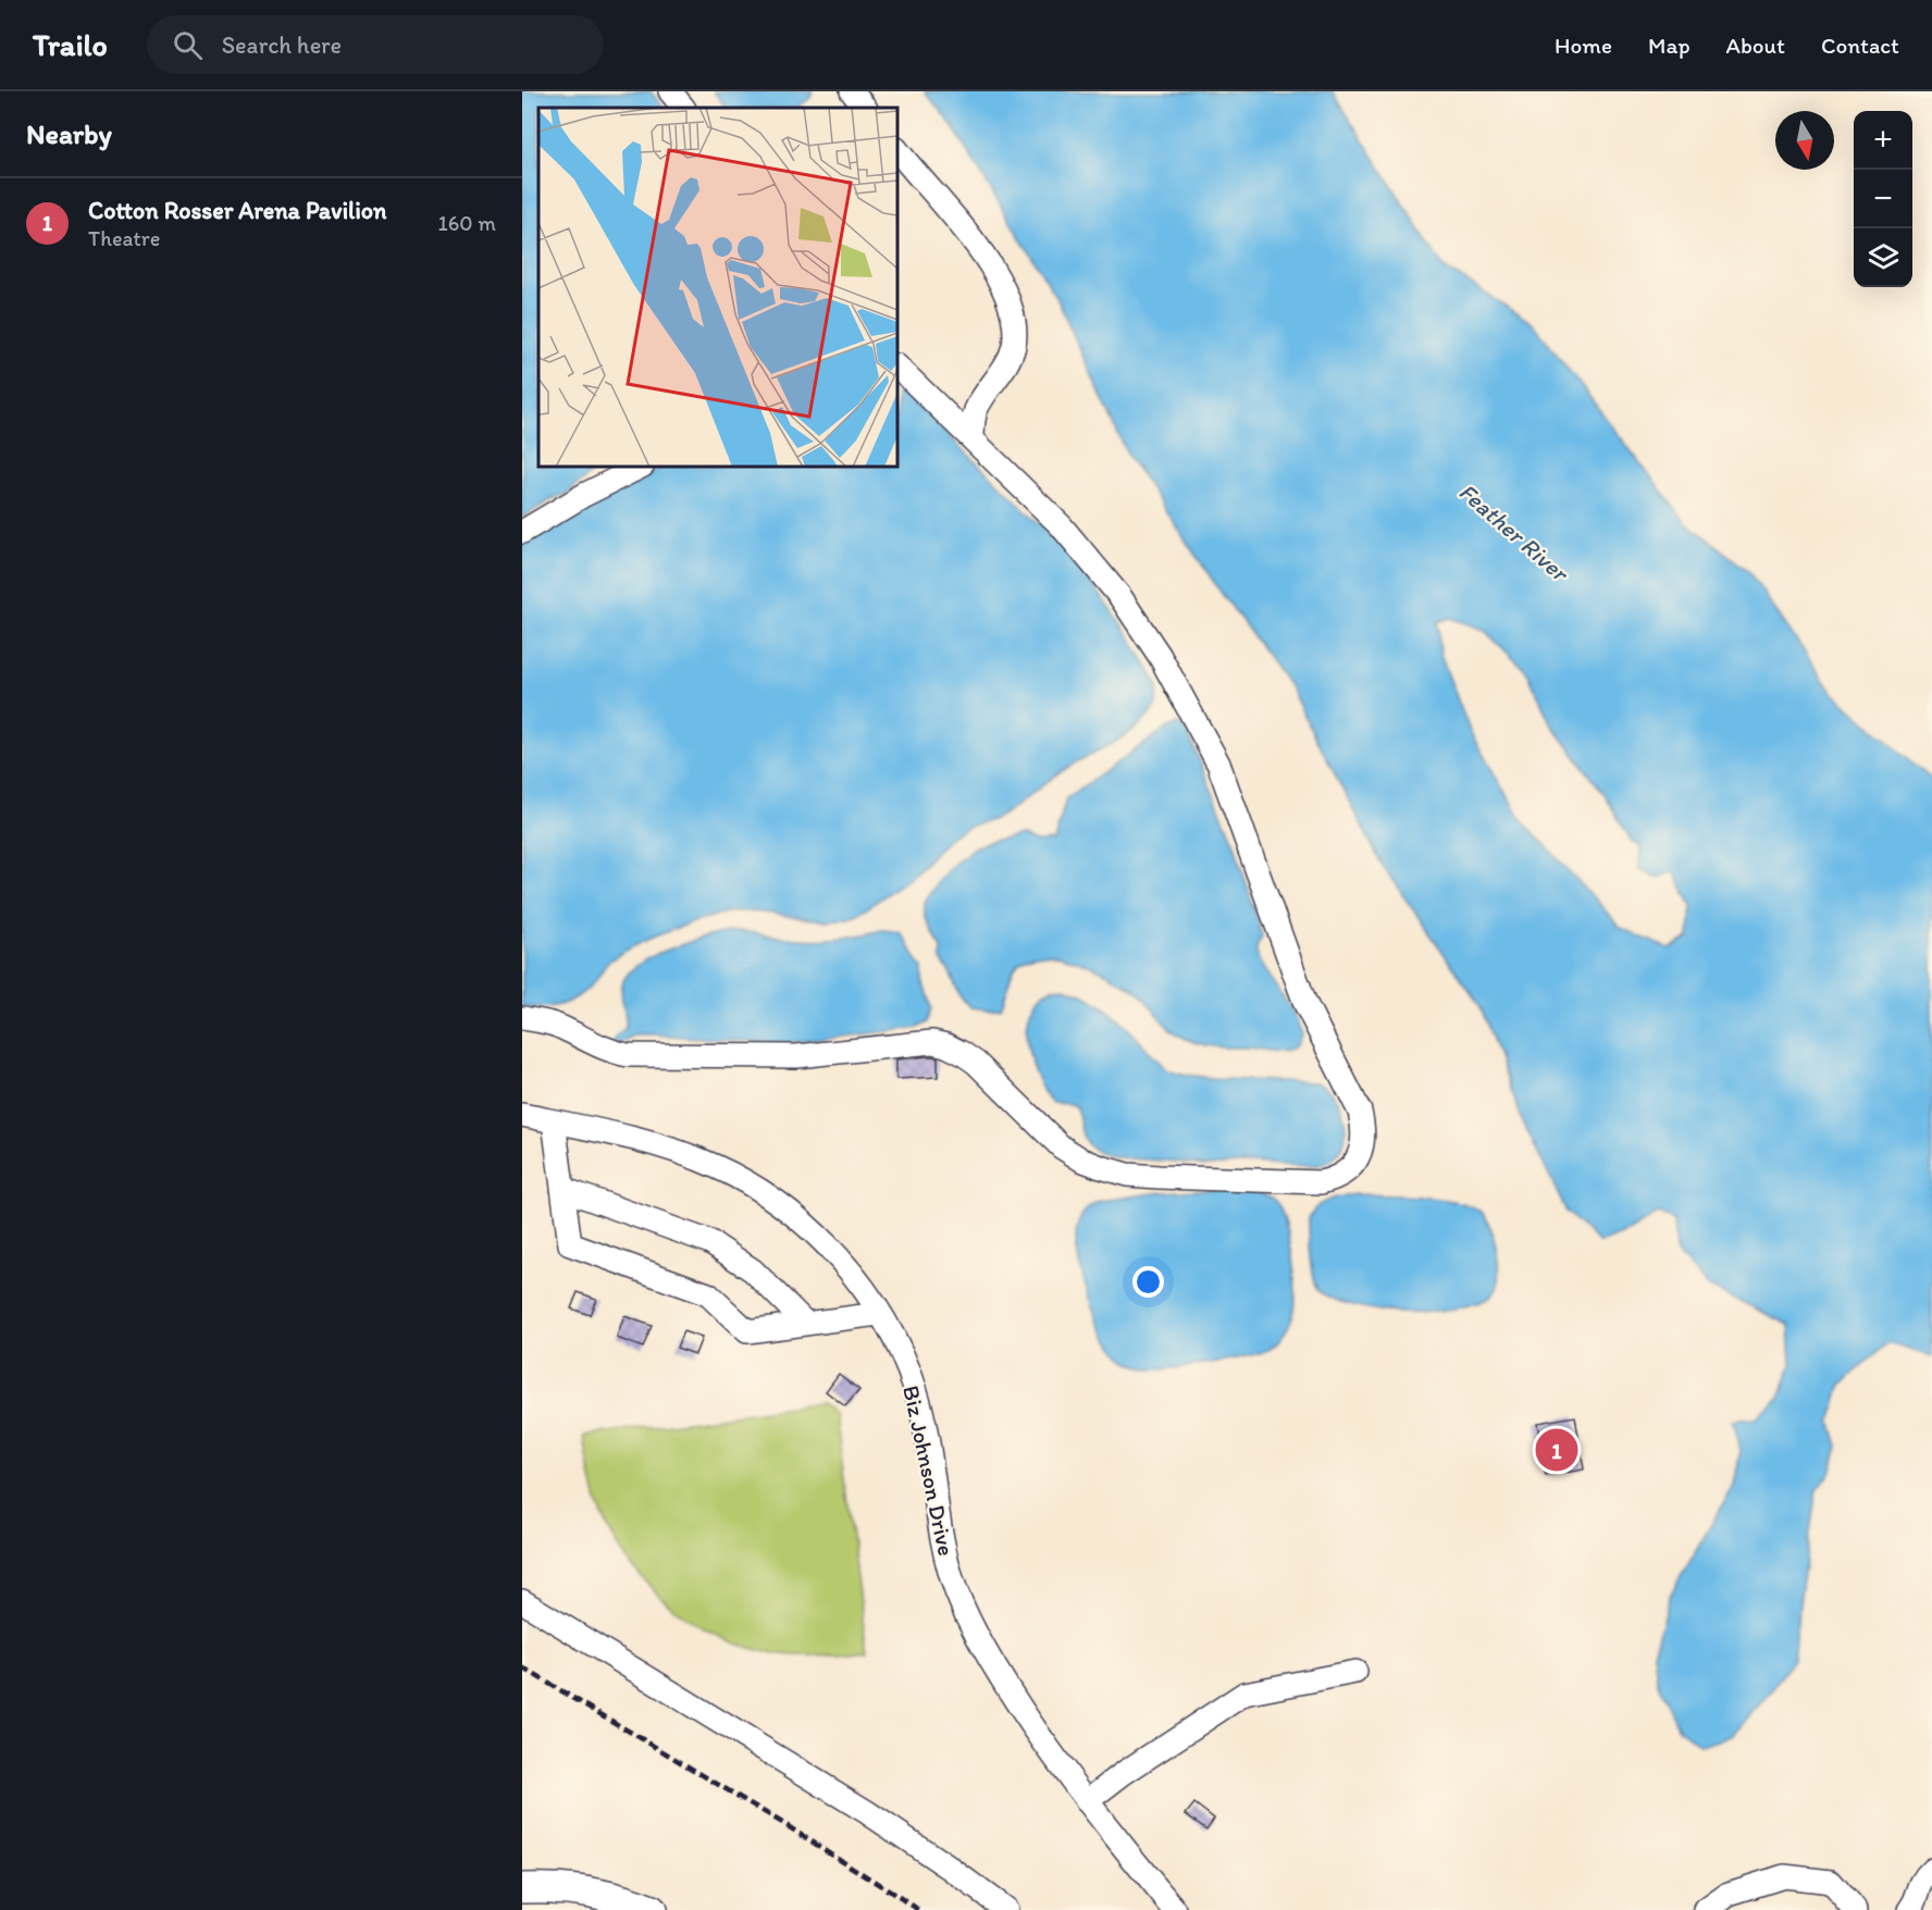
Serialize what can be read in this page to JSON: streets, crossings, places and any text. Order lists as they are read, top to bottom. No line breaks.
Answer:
{"streets":{"street":["Biz Johnson Drive"]},"water":["Feather River"],"north":"bottom","page":{"header":"Trailo","search":"Search here","nav":["Home","Map","About","Contact"],"heading":"Nearby","map_buttons":["+","−"],"list":[{"mark":"1","name":"Cotton Rosser Arena Pavilion","note":"Theatre","value":"160 m"}],"pins":"1"}}
